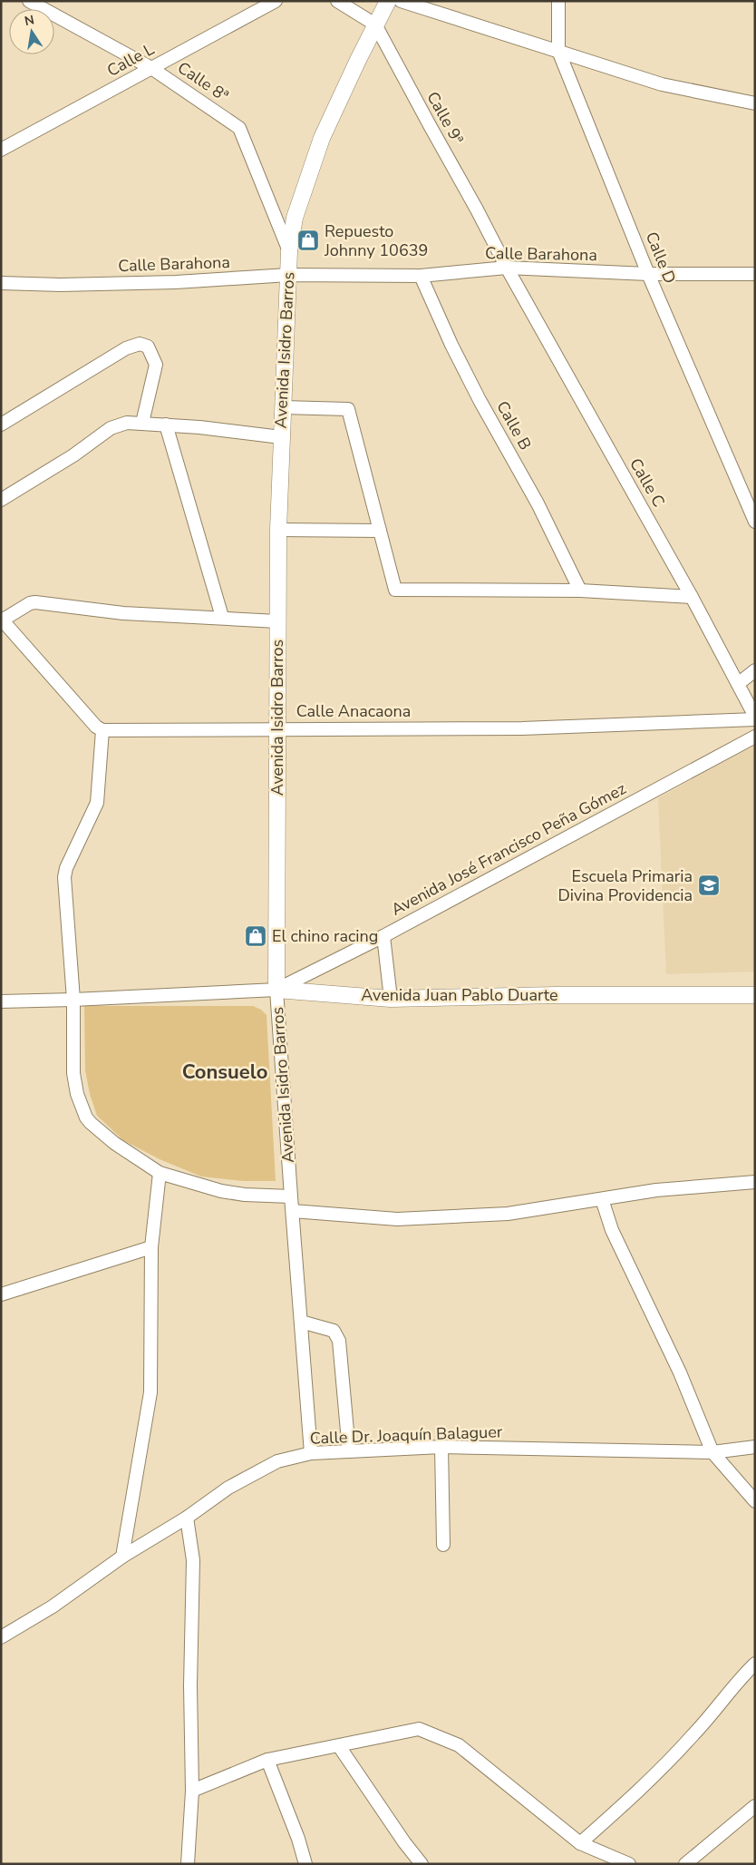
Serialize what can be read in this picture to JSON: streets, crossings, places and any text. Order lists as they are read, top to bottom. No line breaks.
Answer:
{"streets":{"street":["Calle L","Calle 8ª","Calle 9ª","Calle Barahona","Calle D","Avenida Isidro Barros","Calle B","Calle C","Calle Anacaona","Avenida José Francisco Peña Gómez","Avenida Juan Pablo Duarte","Calle Dr. Joaquín Balaguer"]},"crossings":[["Calle L","Calle 8ª"],["Calle 8ª","Avenida Isidro Barros"],["Calle 9ª","Calle Barahona"],["Calle 9ª","Avenida Isidro Barros"],["Calle 9ª","Calle C"],["Calle Barahona","Calle D"],["Calle Barahona","Avenida Isidro Barros"],["Calle Barahona","Calle B"],["Calle Barahona","Calle C"],["Avenida Isidro Barros","Calle Anacaona"],["Avenida Isidro Barros","Avenida José Francisco Peña Gómez"],["Avenida Isidro Barros","Avenida Juan Pablo Duarte"],["Avenida Isidro Barros","Calle Dr. Joaquín Balaguer"],["Calle C","Calle Anacaona"],["Avenida José Francisco Peña Gómez","Avenida Juan Pablo Duarte"]],"districts":["Consuelo"],"places":{"shop":["Repuesto Johnny 10639","El chino racing"],"school or university":["Escuela Primaria Divina Providencia"]},"north":"top"}
